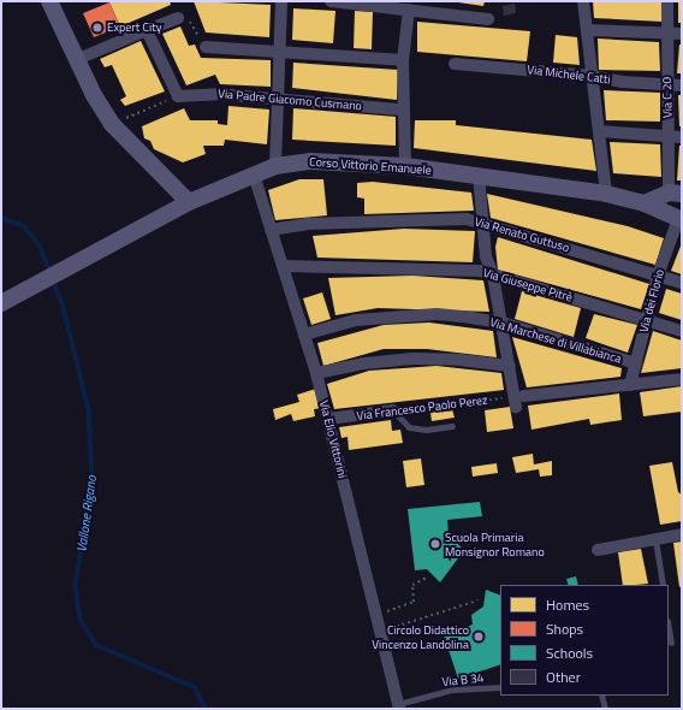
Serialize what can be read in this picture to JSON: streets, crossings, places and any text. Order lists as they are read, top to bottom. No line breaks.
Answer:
{"streets":{"main road":["Corso Vittorio Emanuele"],"street":["Via Michele Catti","Via C 20","Via Padre Giacomo Cusmano","Via Renato Guttuso","Via Giuseppe Pitrè","Via dei Florio","Via Marchese di Villabianca","Via Francesco Paolo Perez","Via Elio Vittorini"],"lane":["Via B 34"]},"crossings":[["Via Michele Catti","Via C 20"],["Corso Vittorio Emanuele","Via dei Florio"],["Corso Vittorio Emanuele","Via Elio Vittorini"],["Via Renato Guttuso","Via dei Florio"],["Via Renato Guttuso","Via Elio Vittorini"],["Via Giuseppe Pitrè","Via dei Florio"],["Via Giuseppe Pitrè","Via Elio Vittorini"],["Via dei Florio","Via Marchese di Villabianca"],["Via Marchese di Villabianca","Via Elio Vittorini"],["Via Francesco Paolo Perez","Via Elio Vittorini"],["Via Elio Vittorini","Via B 34"]],"water":["Vallone Rigano"],"places":["Expert City","Scuola Primaria Monsignor Romano","Circolo Didattico Vincenzo Landolina"],"legend":["Homes","Shops","Schools","Other"]}
